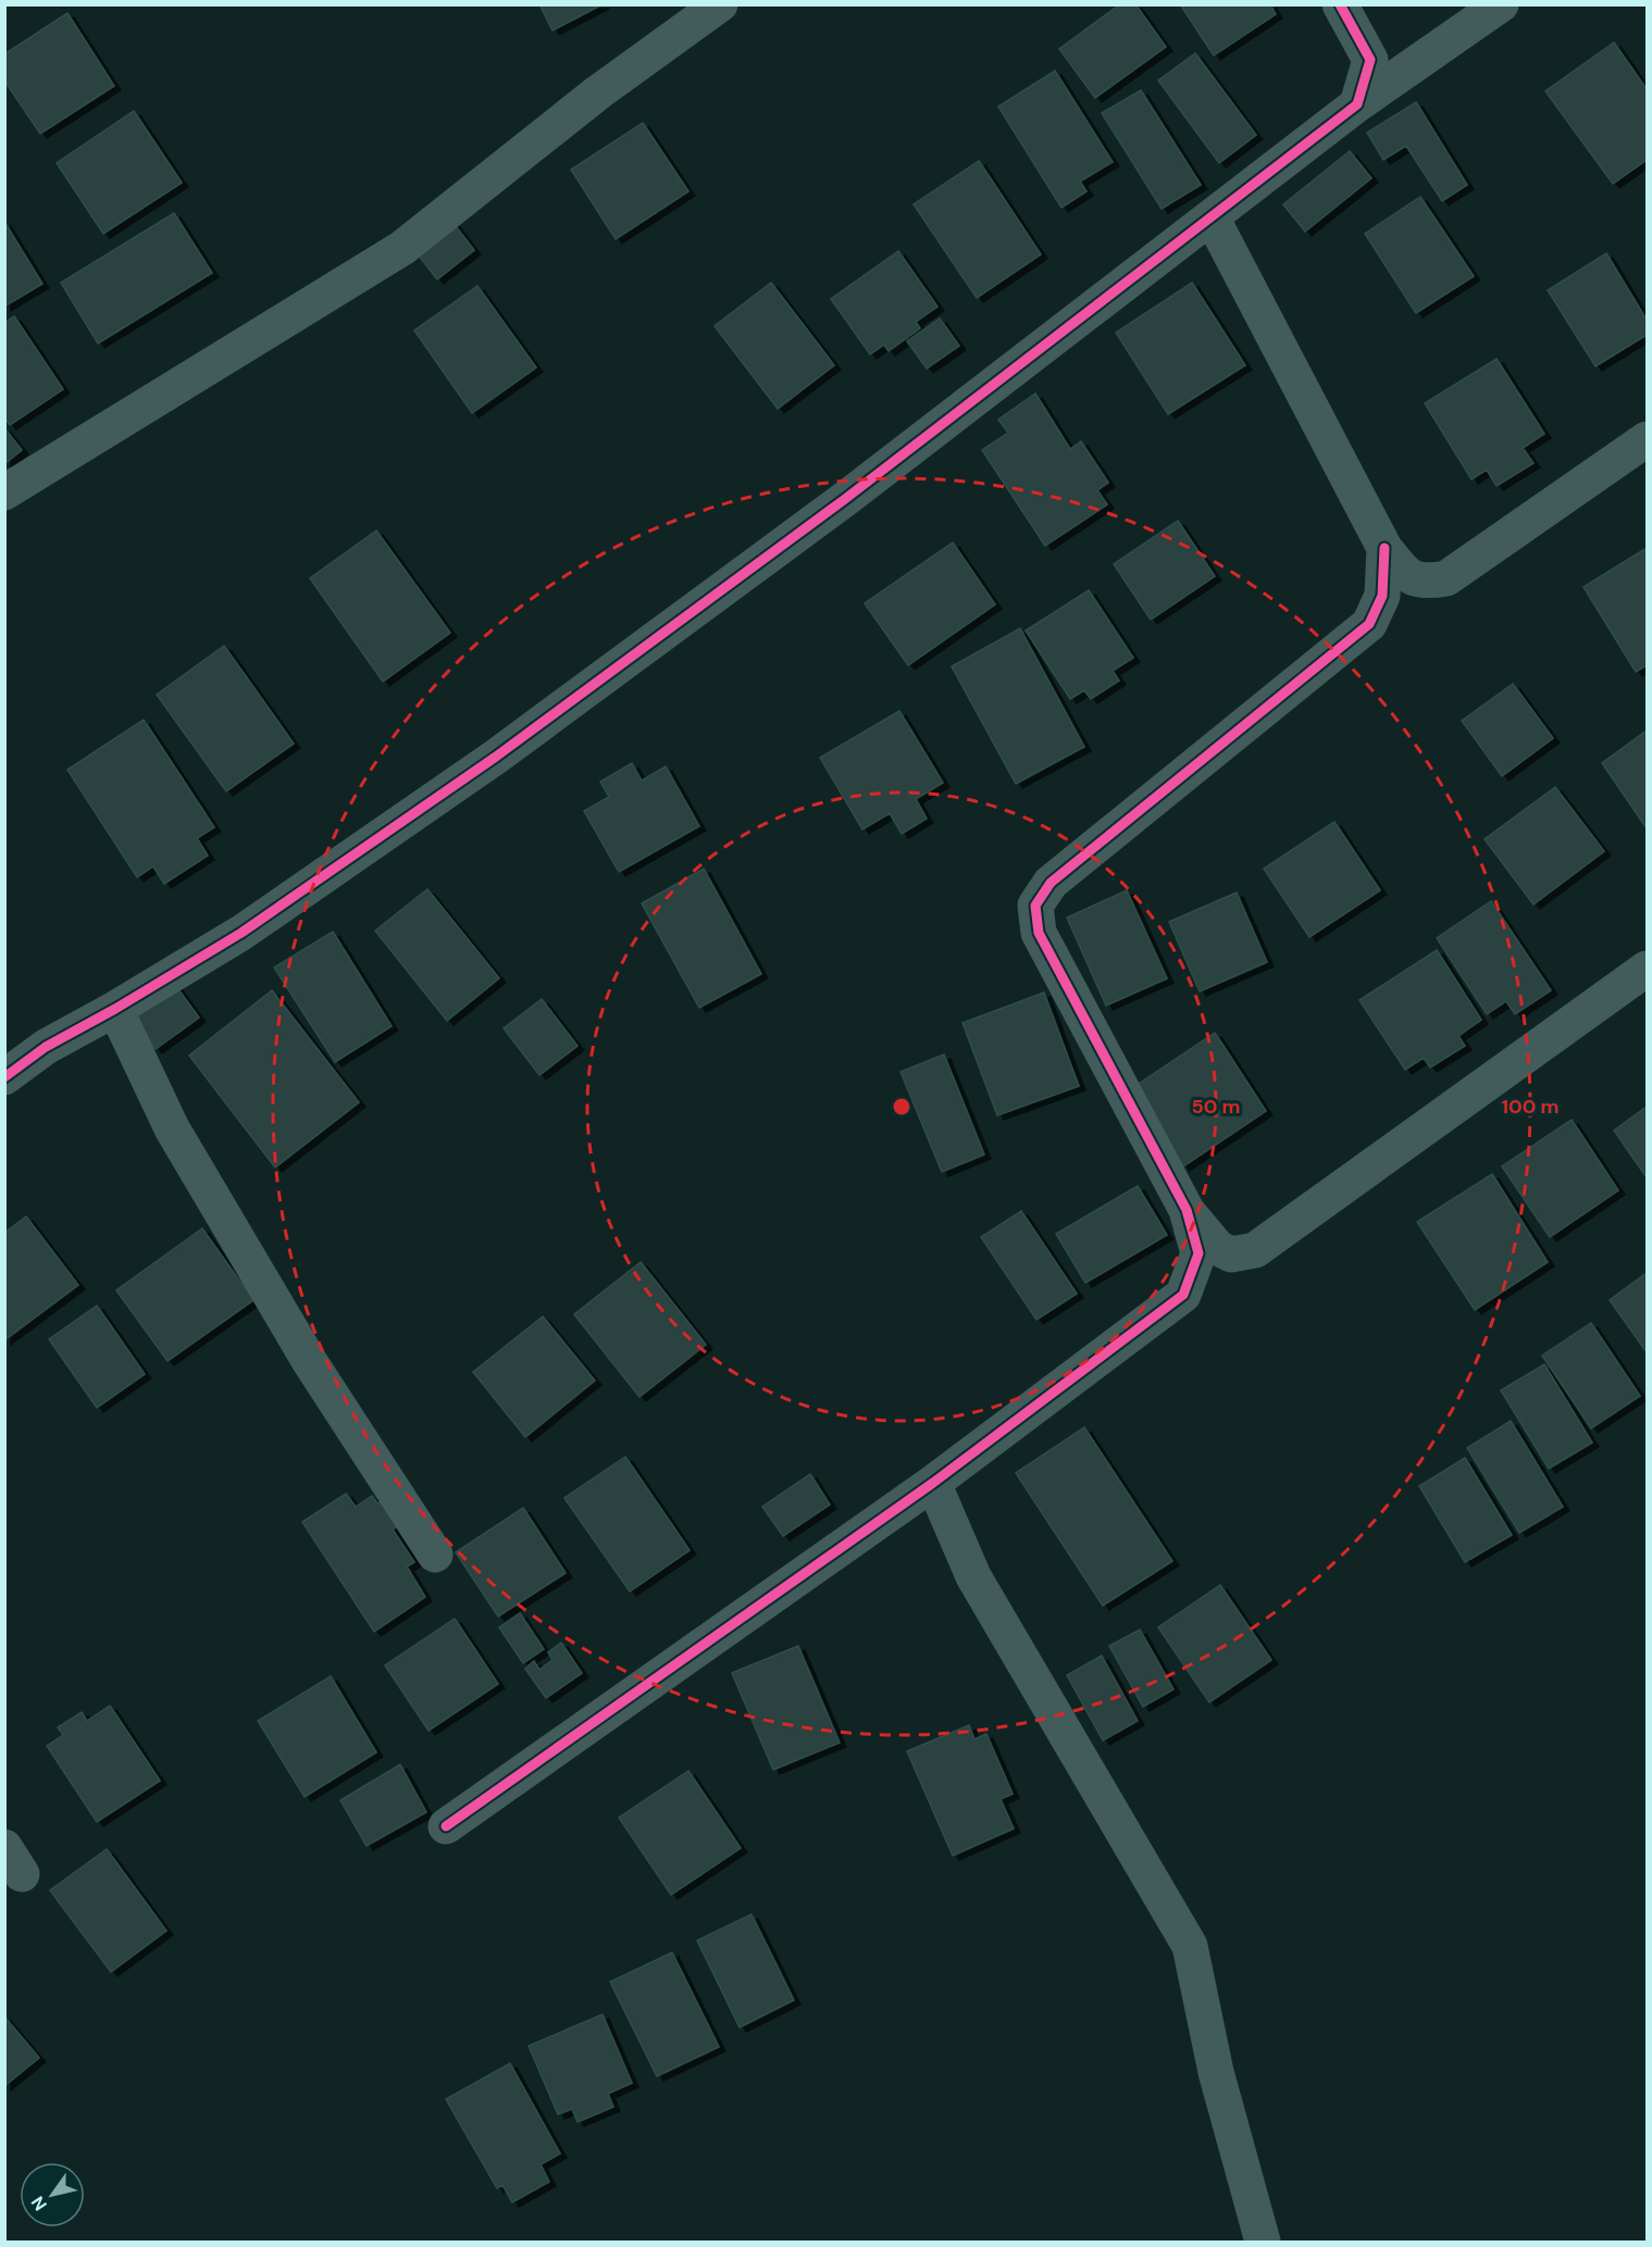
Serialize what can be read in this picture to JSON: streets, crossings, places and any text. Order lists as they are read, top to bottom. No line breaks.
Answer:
{"north":"bottom left","rings":["50 m","100 m"]}
